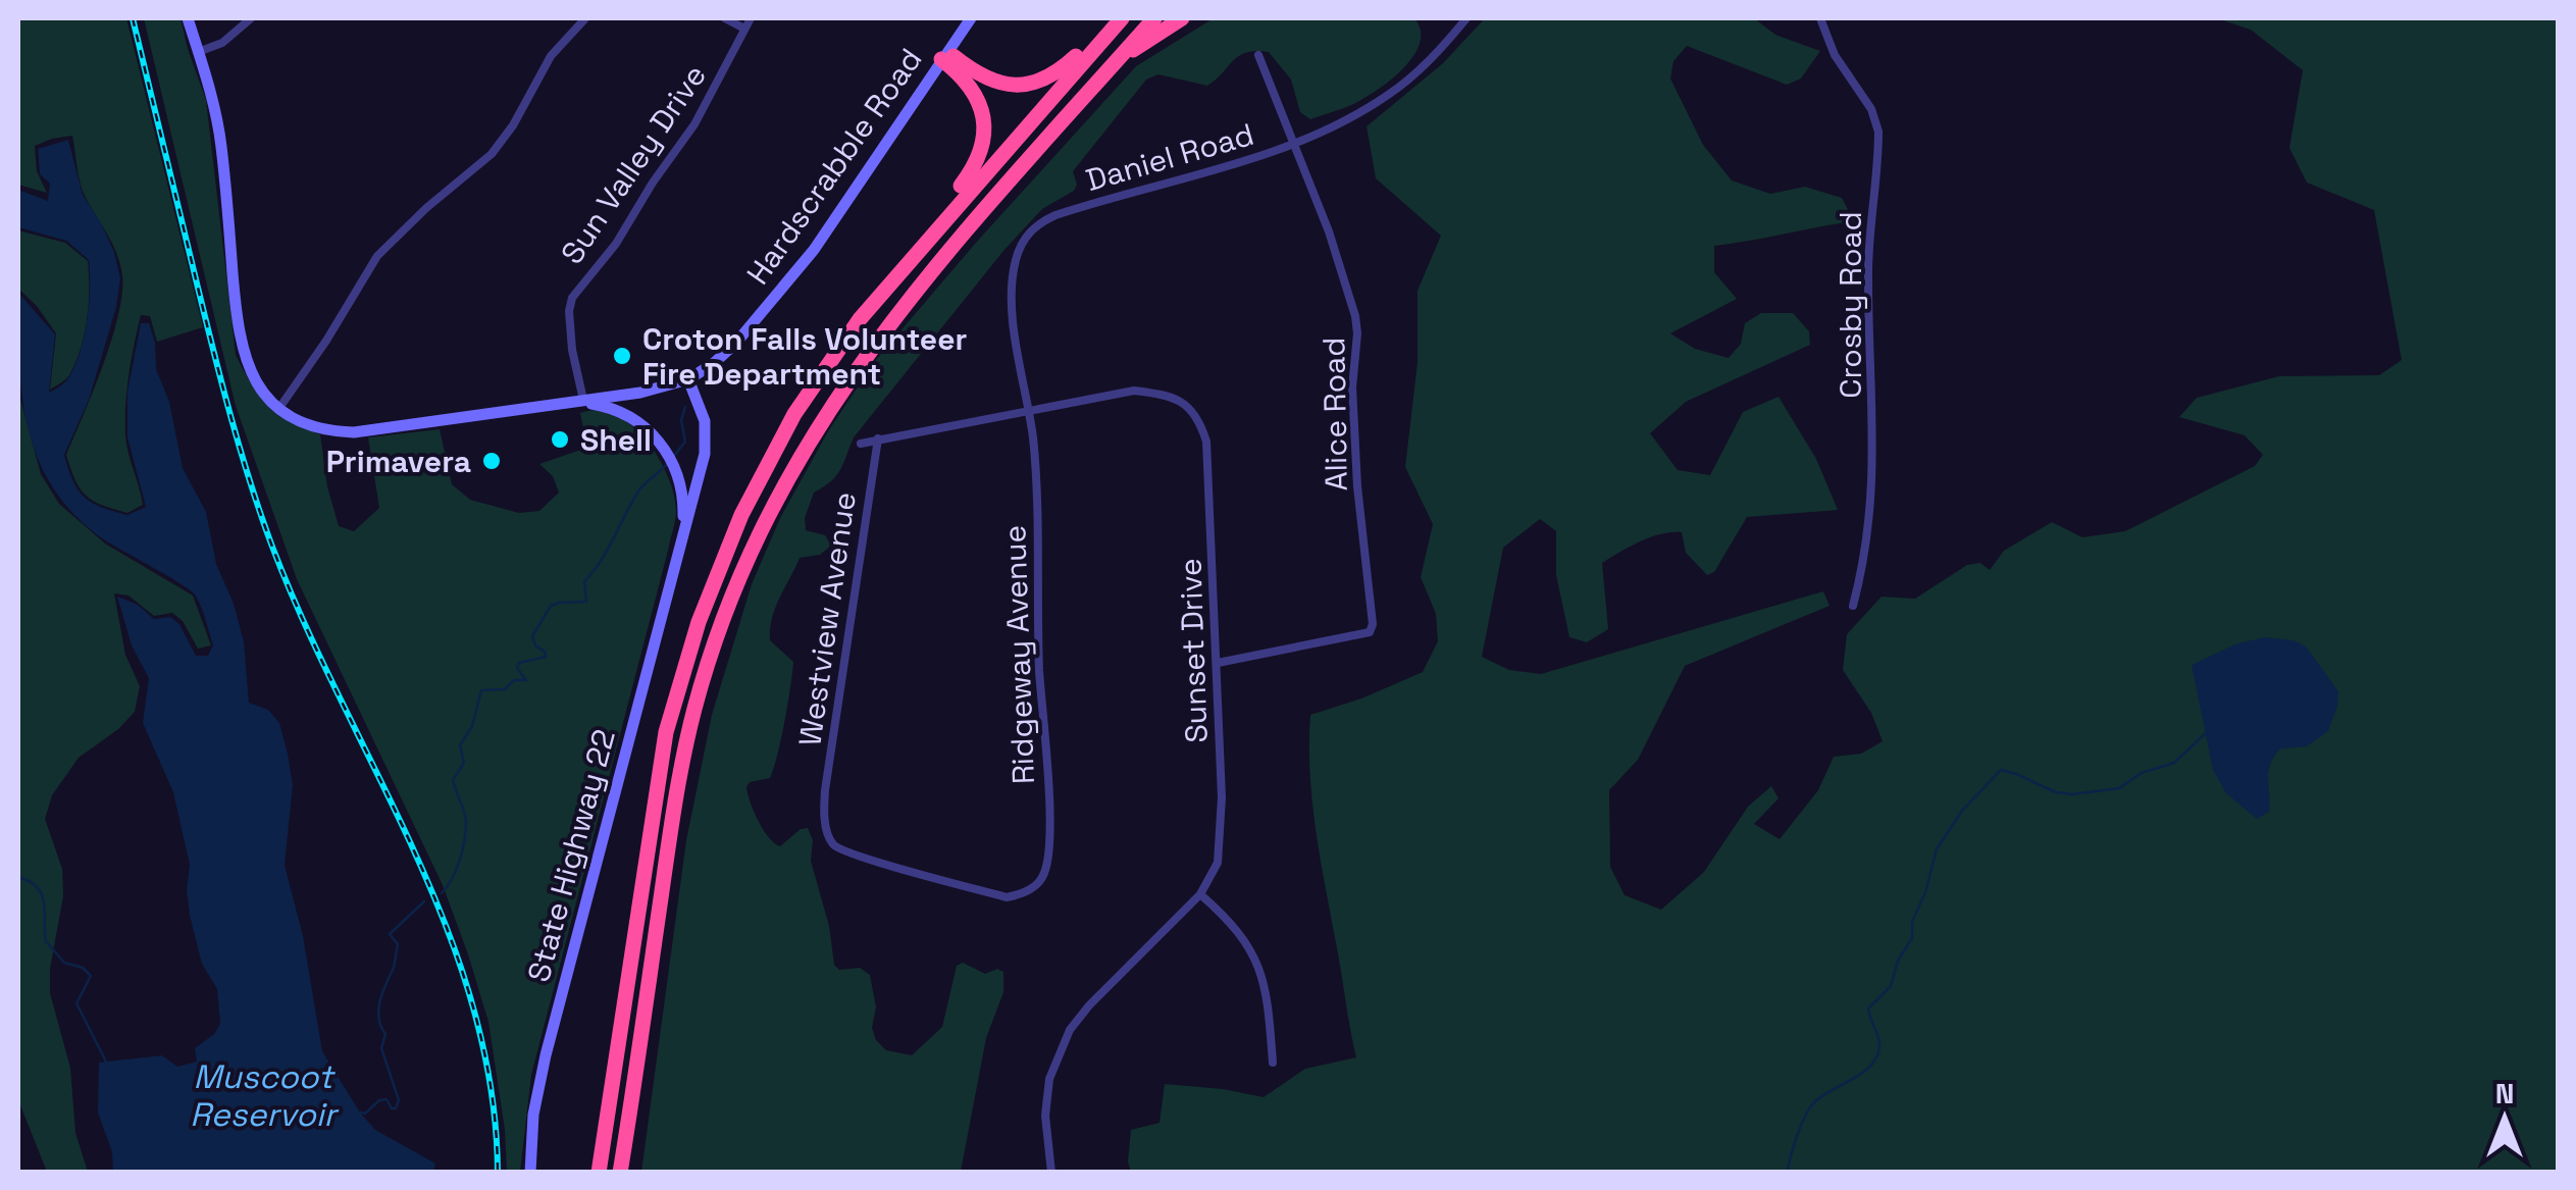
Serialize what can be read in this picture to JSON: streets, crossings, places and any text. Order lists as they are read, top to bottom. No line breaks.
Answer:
{"streets":{"main road":["Hardscrabble Road","State Highway 22"],"street":["Daniel Road","Sun Valley Drive","Crosby Road","Alice Road","Westview Avenue","Sunset Drive","Ridgeway Avenue"]},"crossings":[["Daniel Road","Alice Road"],["Daniel Road","Sunset Drive"],["Daniel Road","Ridgeway Avenue"],["Alice Road","Sunset Drive"],["Westview Avenue","Sunset Drive"],["Westview Avenue","Ridgeway Avenue"],["Sunset Drive","Ridgeway Avenue"]],"water":["Muscoot Reservoir"],"places":["Croton Falls Volunteer Fire Department","Shell","Primavera"],"north":"top"}
